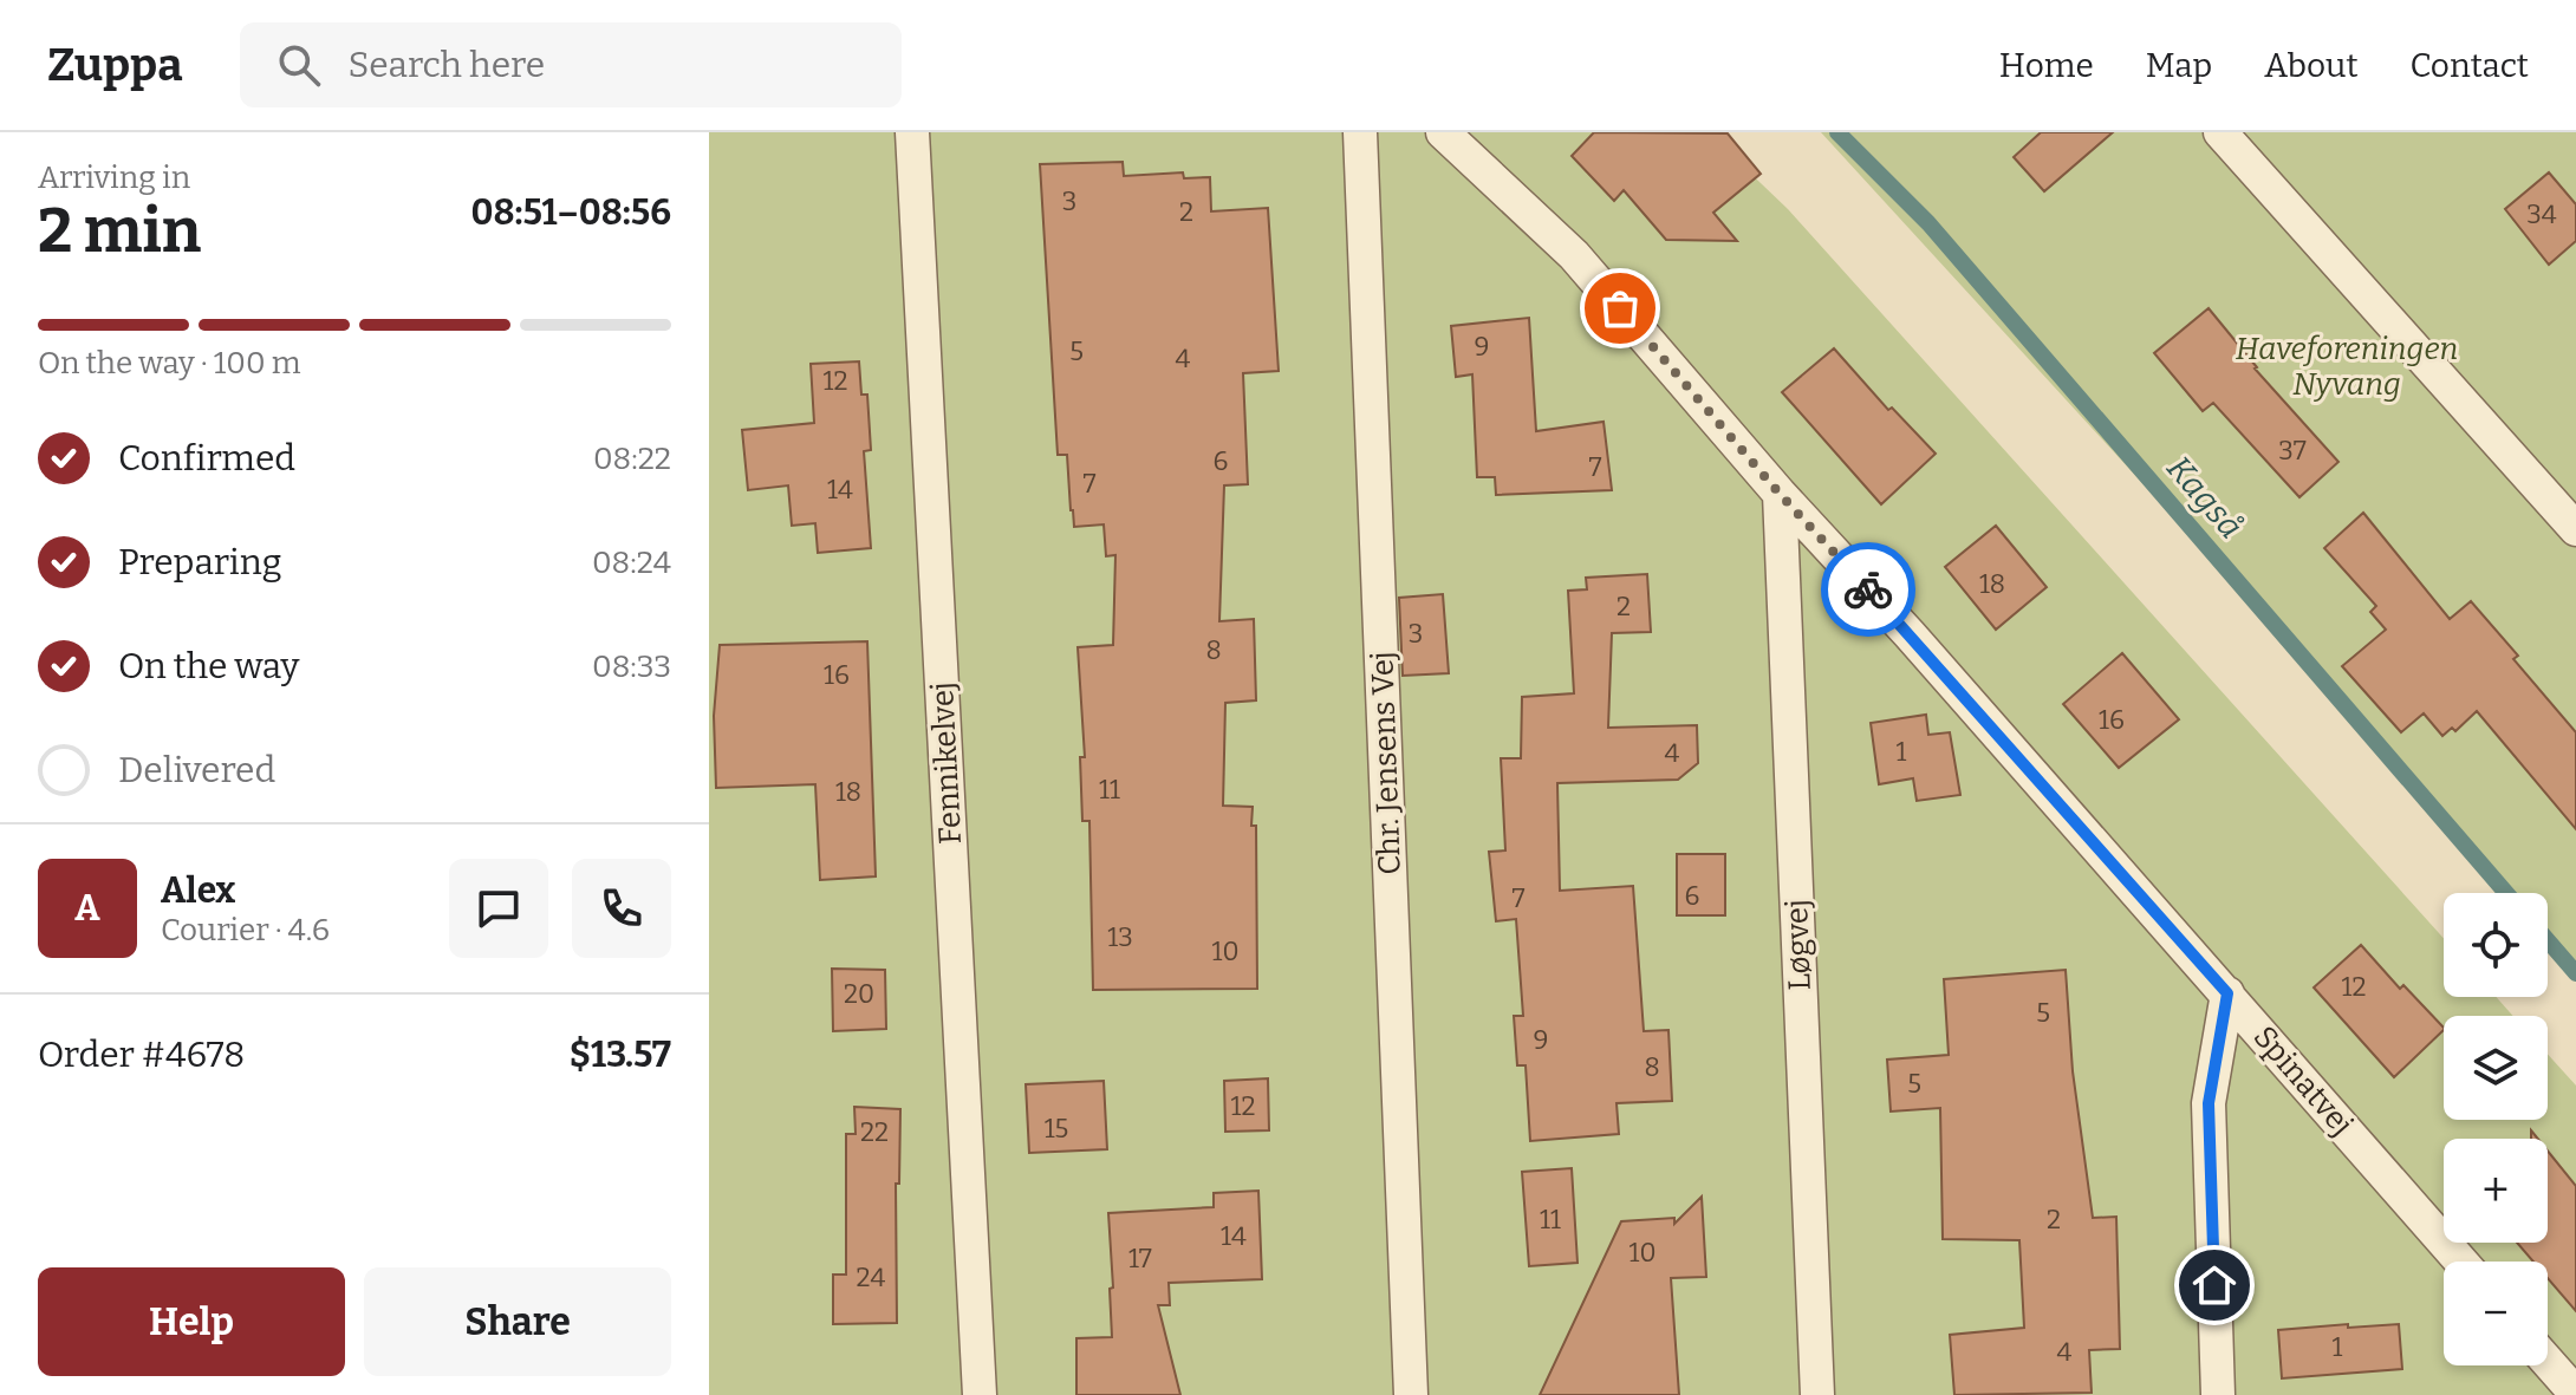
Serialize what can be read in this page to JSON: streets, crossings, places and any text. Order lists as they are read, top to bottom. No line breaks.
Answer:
{"streets":{"lane":["Fennikelvej","Chr. Jensens Vej","Løgvej","Spinatvej"]},"crossings":[["Løgvej","Spinatvej"]],"water":["Kagså"],"parks":["Haveforeningen Nyvang"],"house_numbers":["3","2","34","9","5","4","12","37","6","7","7","14","18","2","3","8","16","16","1","4","11","18","6","7","13","10","12","20","5","9","8","5","12","15","22","11","2","14","10","17","24","1","4"],"page":{"header":"Zuppa","search":"Search here","nav":["Home","Map","About","Contact"],"heading":["2 min","Arriving in","08:51–08:56"],"panel":["Alex","Courier · 4.6","Order #4678","$13.57"],"bar":"On the way · 100 m","list":[["Confirmed","08:22"],["Preparing","08:24"],["On the way","08:33"],"Delivered"],"round":"A","map_buttons":["+","−"],"buttons":["Help","Share"]}}
